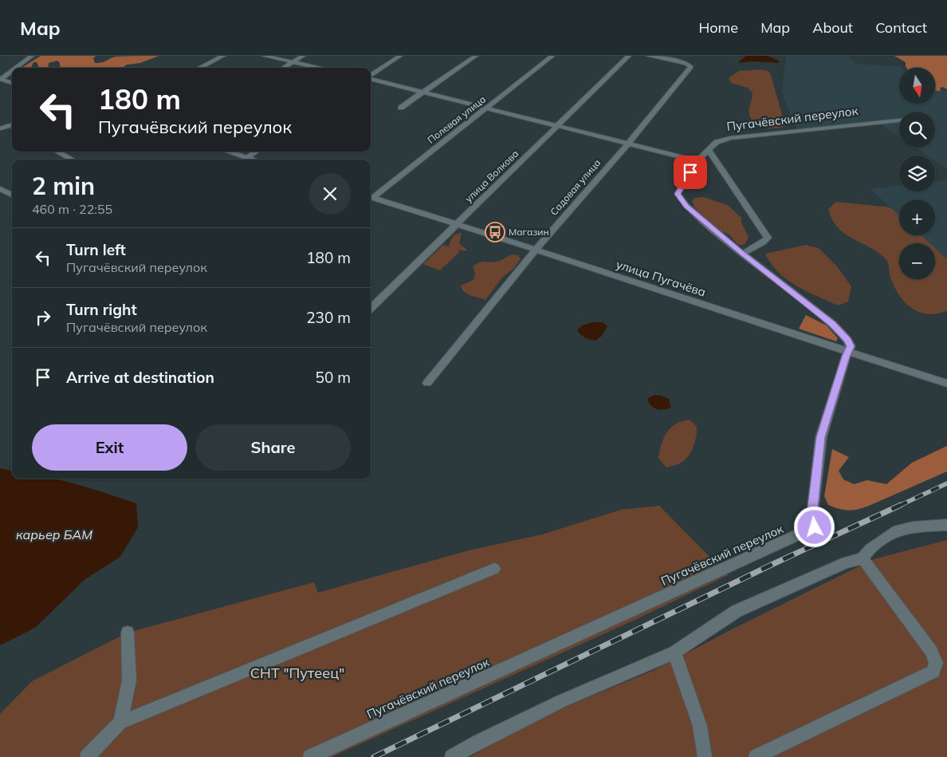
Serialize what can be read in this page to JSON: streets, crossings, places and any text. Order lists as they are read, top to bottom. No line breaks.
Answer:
{"streets":{"street":["Пугачёвский переулок","Полевая улица","улица Волкова","Садовая улица","улица Пугачёва"]},"crossings":[["Пугачёвский переулок","улица Пугачёва"],["улица Волкова","улица Пугачёва"],["Садовая улица","улица Пугачёва"]],"water":["карьер БАМ"],"parks":["СНТ \"Путеец\""],"places":{"bus stop":["Магазин"]},"north":"bottom","page":{"header":"Map","nav":["Home","Map","About","Contact"],"map_buttons":["+","−"],"turn":["180 m","Пугачёвский переулок"],"heading":["2 min","460 m · 22:55"],"list":[{"name":"Turn left","note":"Пугачёвский переулок","value":"180 m"},{"name":"Turn right","note":"Пугачёвский переулок","value":"230 m"},{"name":"Arrive at destination","value":"50 m"}],"buttons":["Exit","Share"]}}
